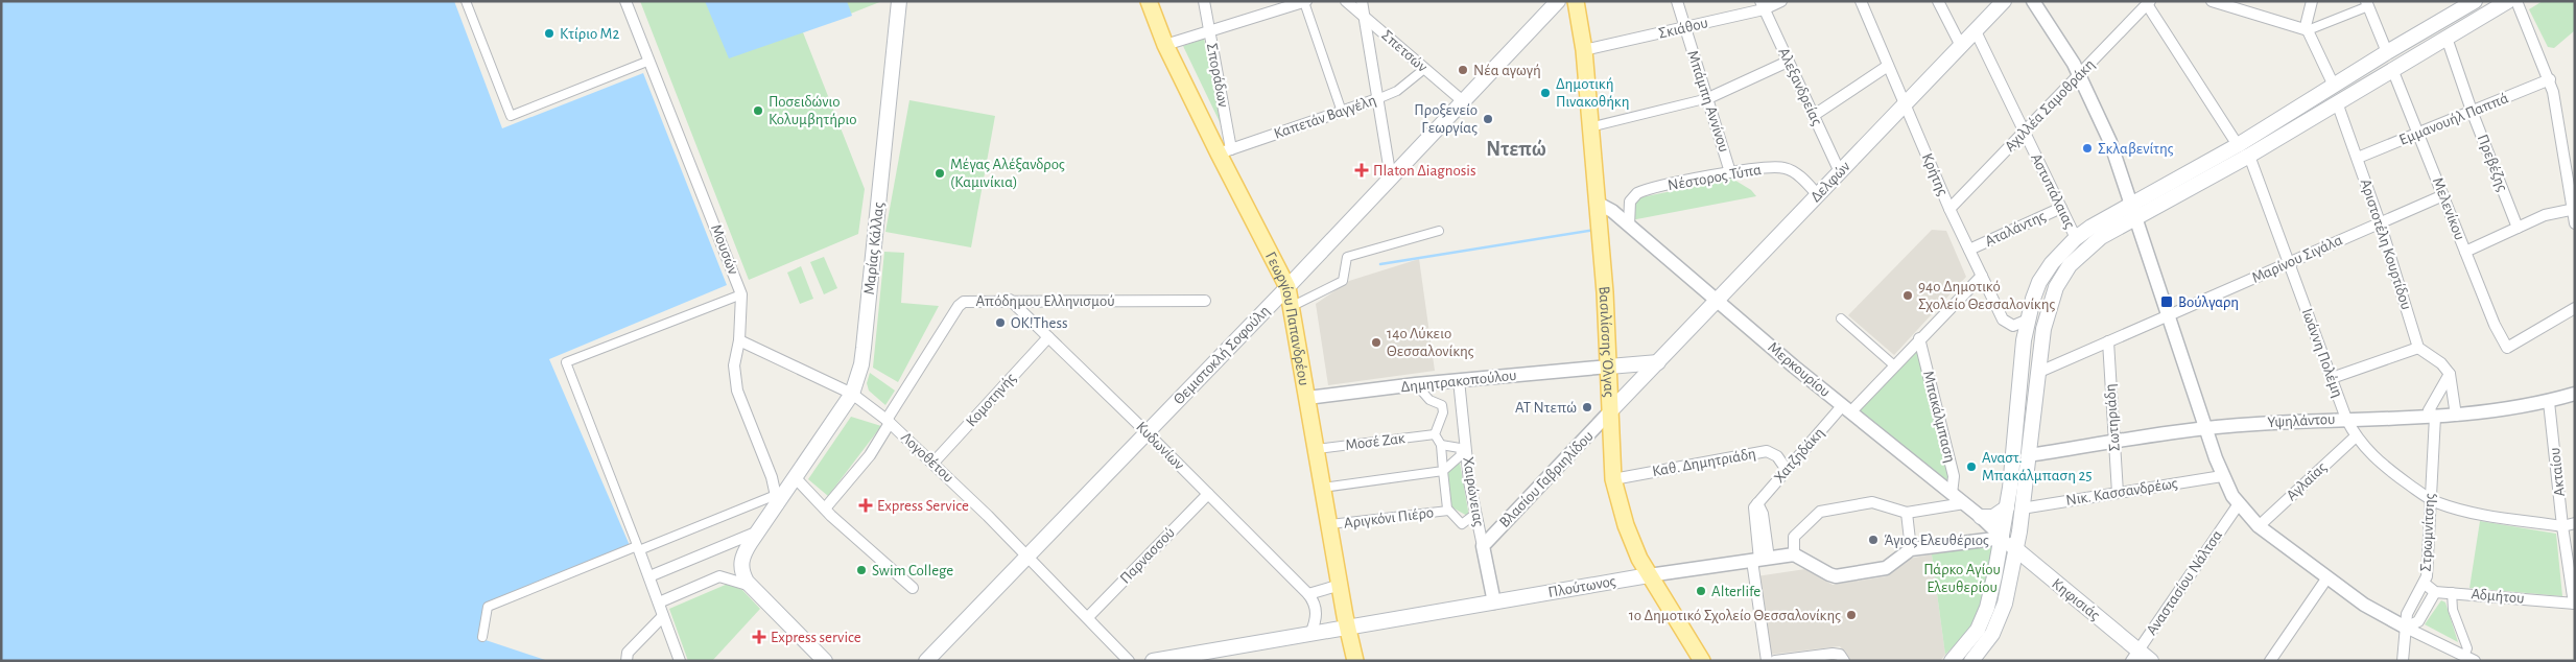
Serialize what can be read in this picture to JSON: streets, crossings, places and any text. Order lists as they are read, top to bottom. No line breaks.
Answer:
{"streets":{"main road":["Δελφών","Μαρίας Κάλλας","Γεωργίου Παπανδρέου","Βασιλίσσης Όλγας","Θεμιστοκλή Σοφούλη","Πλούτωνος","Κηφισιάς"],"street":["Σκιάθου","Σπετσών","Σποράδων","Αλεξανδρείας","Μπάμπη Αννίνου","Αχιλλέα Σαμοθράκη","Καπετάν Βαγγέλη","Εμμανουήλ Παππά","Πρεβέζης","Κρήτης","Νέστορος Τύπα","Αστυπάλαιας","Μελενίκου","Αταλάντης","Αριστοτέλη Κουρτίδου","Μουσών","Μαρίνου Σιγάλα","Απόδημου Ελληνισμού","Ιωάννη Πολέμη","Μερκουρίου","Δημητρακοπούλου","Κομοτηνής","Μπακάλμπαση","Σωτηριάδη","Υψηλάντου","Μοσέ Ζακ","Κυδωνίων","Χατζηδάκη","Λογοθέτου","Καθ. Δημητριάδη","Ακταίου","Βλασίου Γαβριηλίδου","Αγλαΐας","Χαιρώνειας","Νικ. Κασσανδρέως","Αριγκόνι Πιέρο","Στρωμνίτσης","Παρνασσού","Αναστασίου Νάλτσα","Αδμήτου"]},"crossings":[["Σκιάθου","Αλεξανδρείας"],["Σκιάθου","Μπάμπη Αννίνου"],["Σκιάθου","Βασιλίσσης Όλγας"],["Σπετσών","Καπετάν Βαγγέλη"],["Σπετσών","Θεμιστοκλή Σοφούλη"],["Σποράδων","Καπετάν Βαγγέλη"],["Σποράδων","Γεωργίου Παπανδρέου"],["Αλεξανδρείας","Δελφών"],["Μπάμπη Αννίνου","Νέστορος Τύπα"],["Αχιλλέα Σαμοθράκη","Κρήτης"],["Αχιλλέα Σαμοθράκη","Αστυπάλαιας"],["Καπετάν Βαγγέλη","Γεωργίου Παπανδρέου"],["Εμμανουήλ Παππά","Πρεβέζης"],["Εμμανουήλ Παππά","Μελενίκου"],["Εμμανουήλ Παππά","Αριστοτέλη Κουρτίδου"],["Κρήτης","Δελφών"],["Κρήτης","Αταλάντης"],["Κρήτης","Χατζηδάκη"],["Νέστορος Τύπα","Δελφών"],["Νέστορος Τύπα","Μερκουρίου"],["Δελφών","Αστυπάλαιας"],["Δελφών","Βασιλίσσης Όλγας"],["Δελφών","Μερκουρίου"],["Δελφών","Βλασίου Γαβριηλίδου"],["Αστυπάλαιας","Αταλάντης"],["Μελενίκου","Μαρίνου Σιγάλα"],["Αριστοτέλη Κουρτίδου","Μαρίνου Σιγάλα"],["Μαρίας Κάλλας","Μουσών"],["Μαρίας Κάλλας","Λογοθέτου"],["Μουσών","Λογοθέτου"],["Μαρίνου Σιγάλα","Ιωάννη Πολέμη"],["Μαρίνου Σιγάλα","Σωτηριάδη"],["Απόδημου Ελληνισμού","Κυδωνίων"],["Απόδημου Ελληνισμού","Λογοθέτου"],["Γεωργίου Παπανδρέου","Θεμιστοκλή Σοφούλη"],["Γεωργίου Παπανδρέου","Δημητρακοπούλου"],["Γεωργίου Παπανδρέου","Μοσέ Ζακ"],["Γεωργίου Παπανδρέου","Αριγκόνι Πιέρο"],["Γεωργίου Παπανδρέου","Πλούτωνος"],["Βασιλίσσης Όλγας","Μερκουρίου"],["Βασιλίσσης Όλγας","Δημητρακοπούλου"],["Βασιλίσσης Όλγας","Καθ. Δημητριάδη"],["Βασιλίσσης Όλγας","Βλασίου Γαβριηλίδου"],["Βασιλίσσης Όλγας","Πλούτωνος"],["Ιωάννη Πολέμη","Υψηλάντου"],["Ιωάννη Πολέμη","Ακταίου"],["Ιωάννη Πολέμη","Αγλαΐας"],["Ιωάννη Πολέμη","Στρωμνίτσης"],["Θεμιστοκλή Σοφούλη","Κυδωνίων"],["Θεμιστοκλή Σοφούλη","Λογοθέτου"],["Μερκουρίου","Μπακάλμπαση"],["Μερκουρίου","Χατζηδάκη"],["Μερκουρίου","Κηφισιάς"],["Δημητρακοπούλου","Χαιρώνειας"],["Κομοτηνής","Κυδωνίων"],["Κομοτηνής","Λογοθέτου"],["Μπακάλμπαση","Χατζηδάκη"],["Σωτηριάδη","Υψηλάντου"],["Σωτηριάδη","Νικ. Κασσανδρέως"],["Υψηλάντου","Ακταίου"],["Υψηλάντου","Στρωμνίτσης"],["Κυδωνίων","Παρνασσού"],["Κυδωνίων","Πλούτωνος"],["Χατζηδάκη","Καθ. Δημητριάδη"],["Χατζηδάκη","Πλούτωνος"],["Λογοθέτου","Παρνασσού"],["Ακταίου","Αδμήτου"],["Βλασίου Γαβριηλίδου","Χαιρώνειας"],["Χαιρώνειας","Πλούτωνος"],["Στρωμνίτσης","Αδμήτου"],["Αναστασίου Νάλτσα","Κηφισιάς"]],"districts":["Ντεπώ"],"parks":["Πάρκο Αγίου Ελευθερίου"],"places":{"other":["Κτίριο Μ2","Νέα αγωγή","Δημοτική Πινακοθήκη","Ποσειδώνιο Κολυμβητήριο","Προξενείο Γεωργίας","Σκλαβενίτης","Μέγας Αλέξανδρος (Καμινίκια)","94ο Δημοτικό Σχολείο Θεσσαλονίκης","OK!Thess","14ο Λύκειο Θεσσαλονίκης","ΑΤ Ντεπώ","Αναστ. Μπακάλμπαση 25","Άγιος Ελευθέριος","Swim College","Alterlife","1ο Δημοτικό Σχολείο Θεσσαλονίκης"],"health":["Πlaton Δiagnosis","Express Service","Express service"],"transit":["Βούλγαρη"]}}
